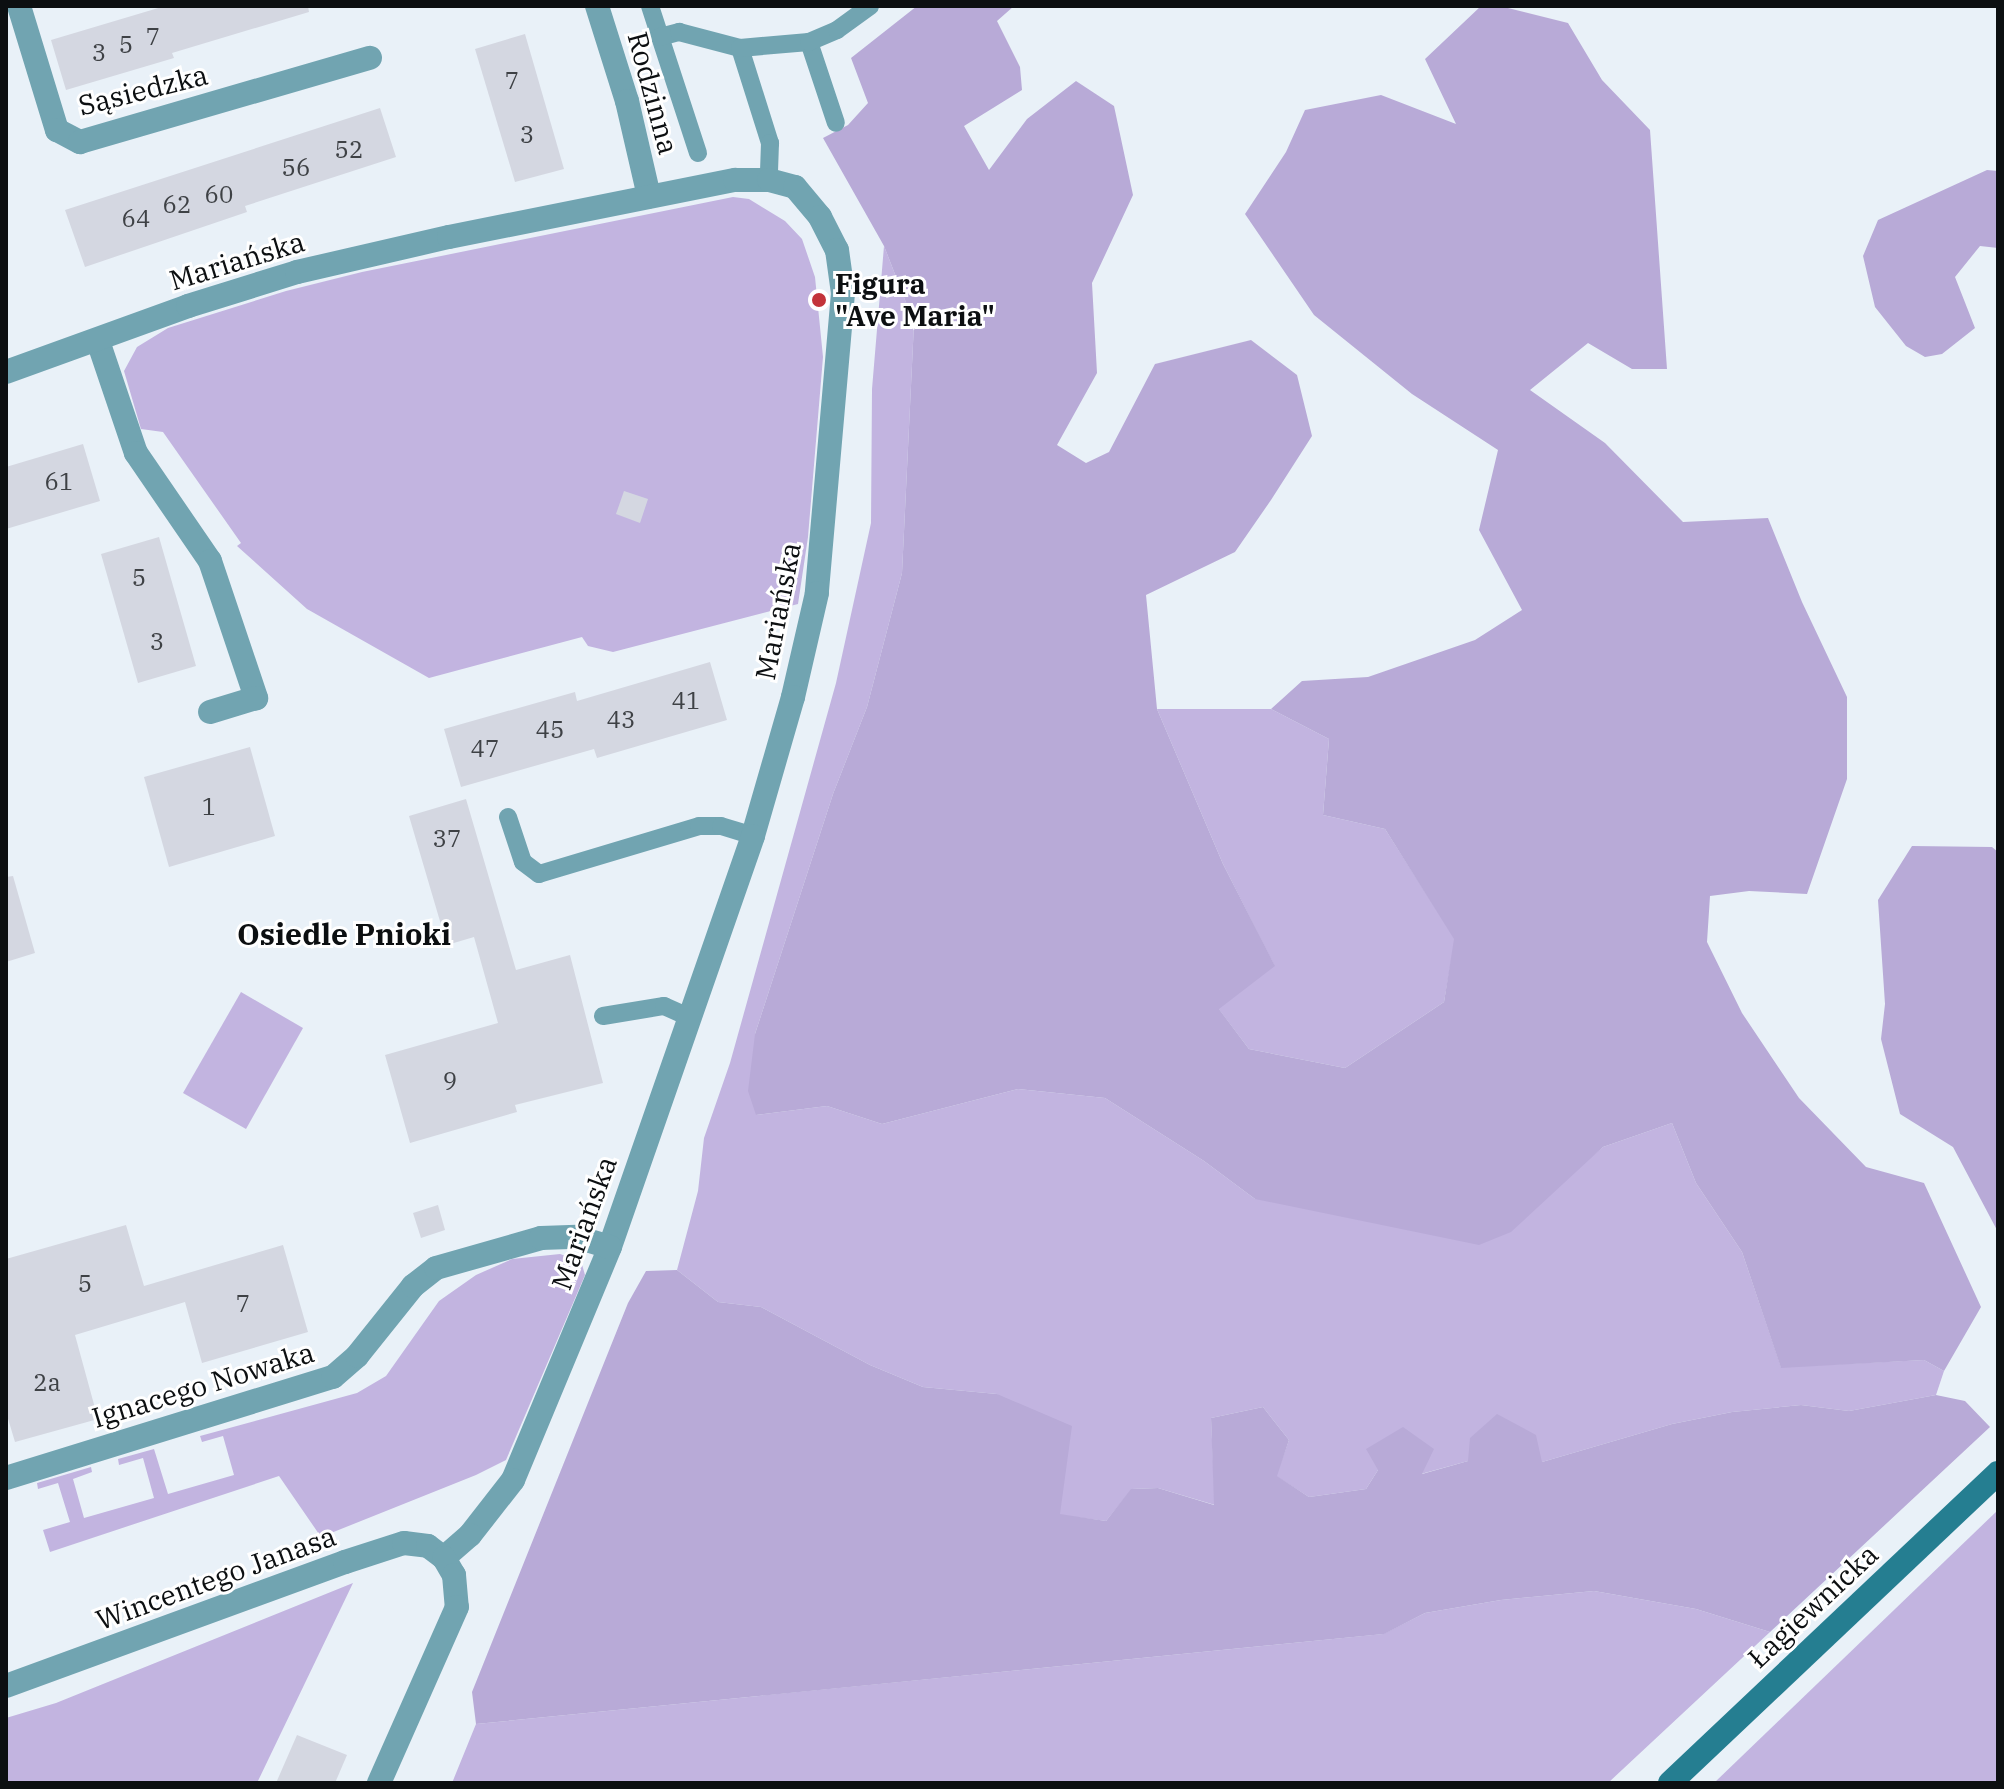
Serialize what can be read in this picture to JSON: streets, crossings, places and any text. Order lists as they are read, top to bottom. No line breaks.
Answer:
{"streets":{"street":["Sąsiedzka","Rodzinna","Mariańska","Ignacego Nowaka","Wincentego Janasa","Łagiewnicka"]},"crossings":[["Rodzinna","Mariańska"],["Mariańska","Ignacego Nowaka"],["Mariańska","Wincentego Janasa"]],"districts":["Osiedle Pnioki"],"places":["Figura \"Ave Maria\""],"house_numbers":["7","5","3","7","3","52","56","60","62","64","61","5","3","41","43","45","47","1","37","9","5","7","2a"]}
